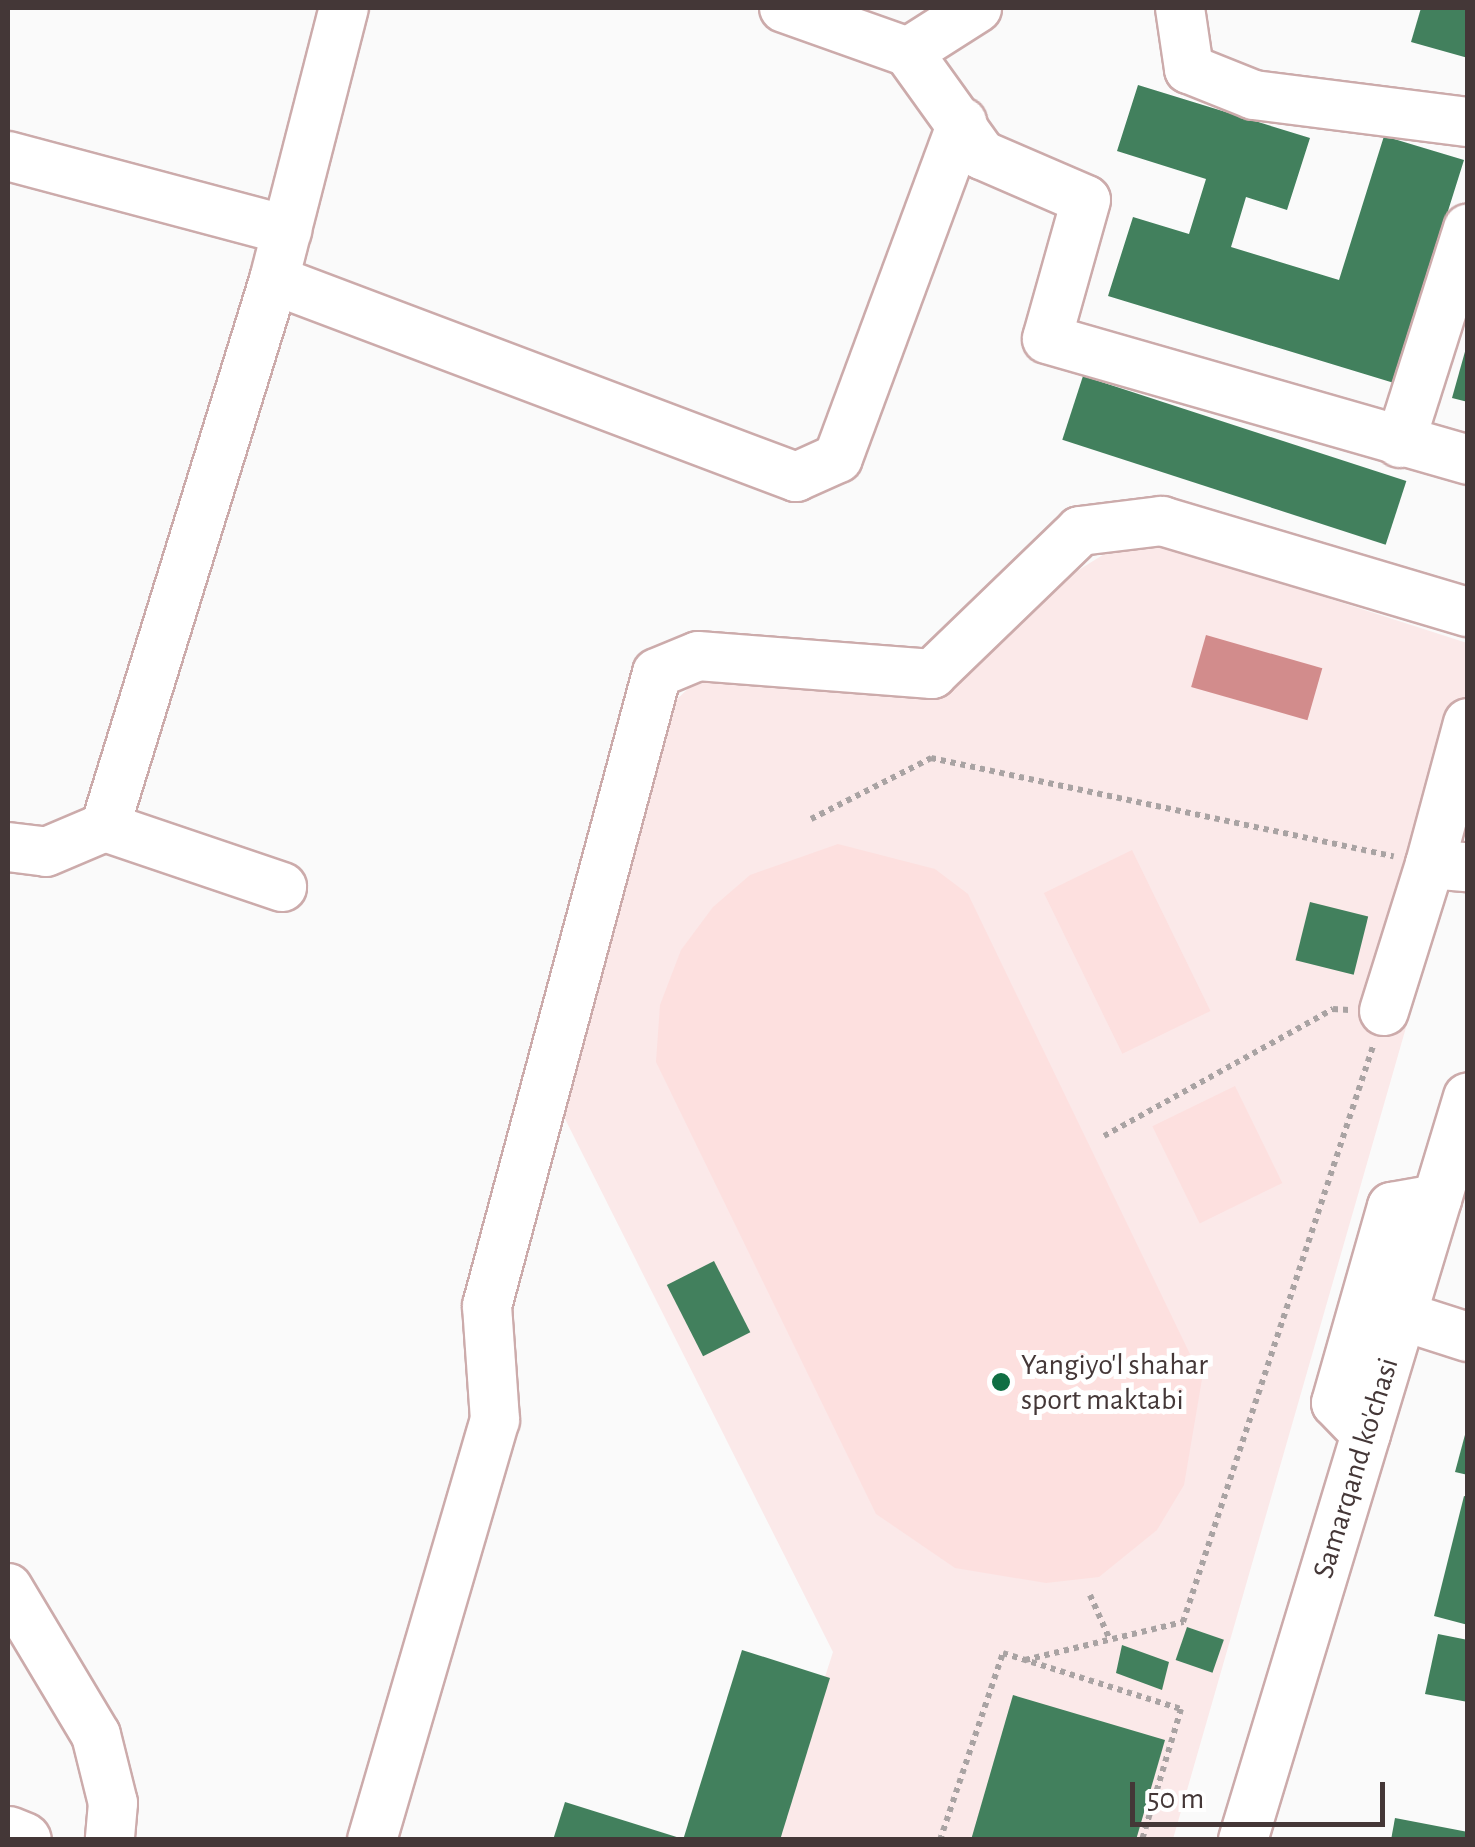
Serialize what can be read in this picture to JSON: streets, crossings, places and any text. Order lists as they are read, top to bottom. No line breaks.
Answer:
{"streets":{"street":["Samarqand ko'chasi"]},"places":["Yangiyo'l shahar sport maktabi"],"scale_bar":"50 m"}
